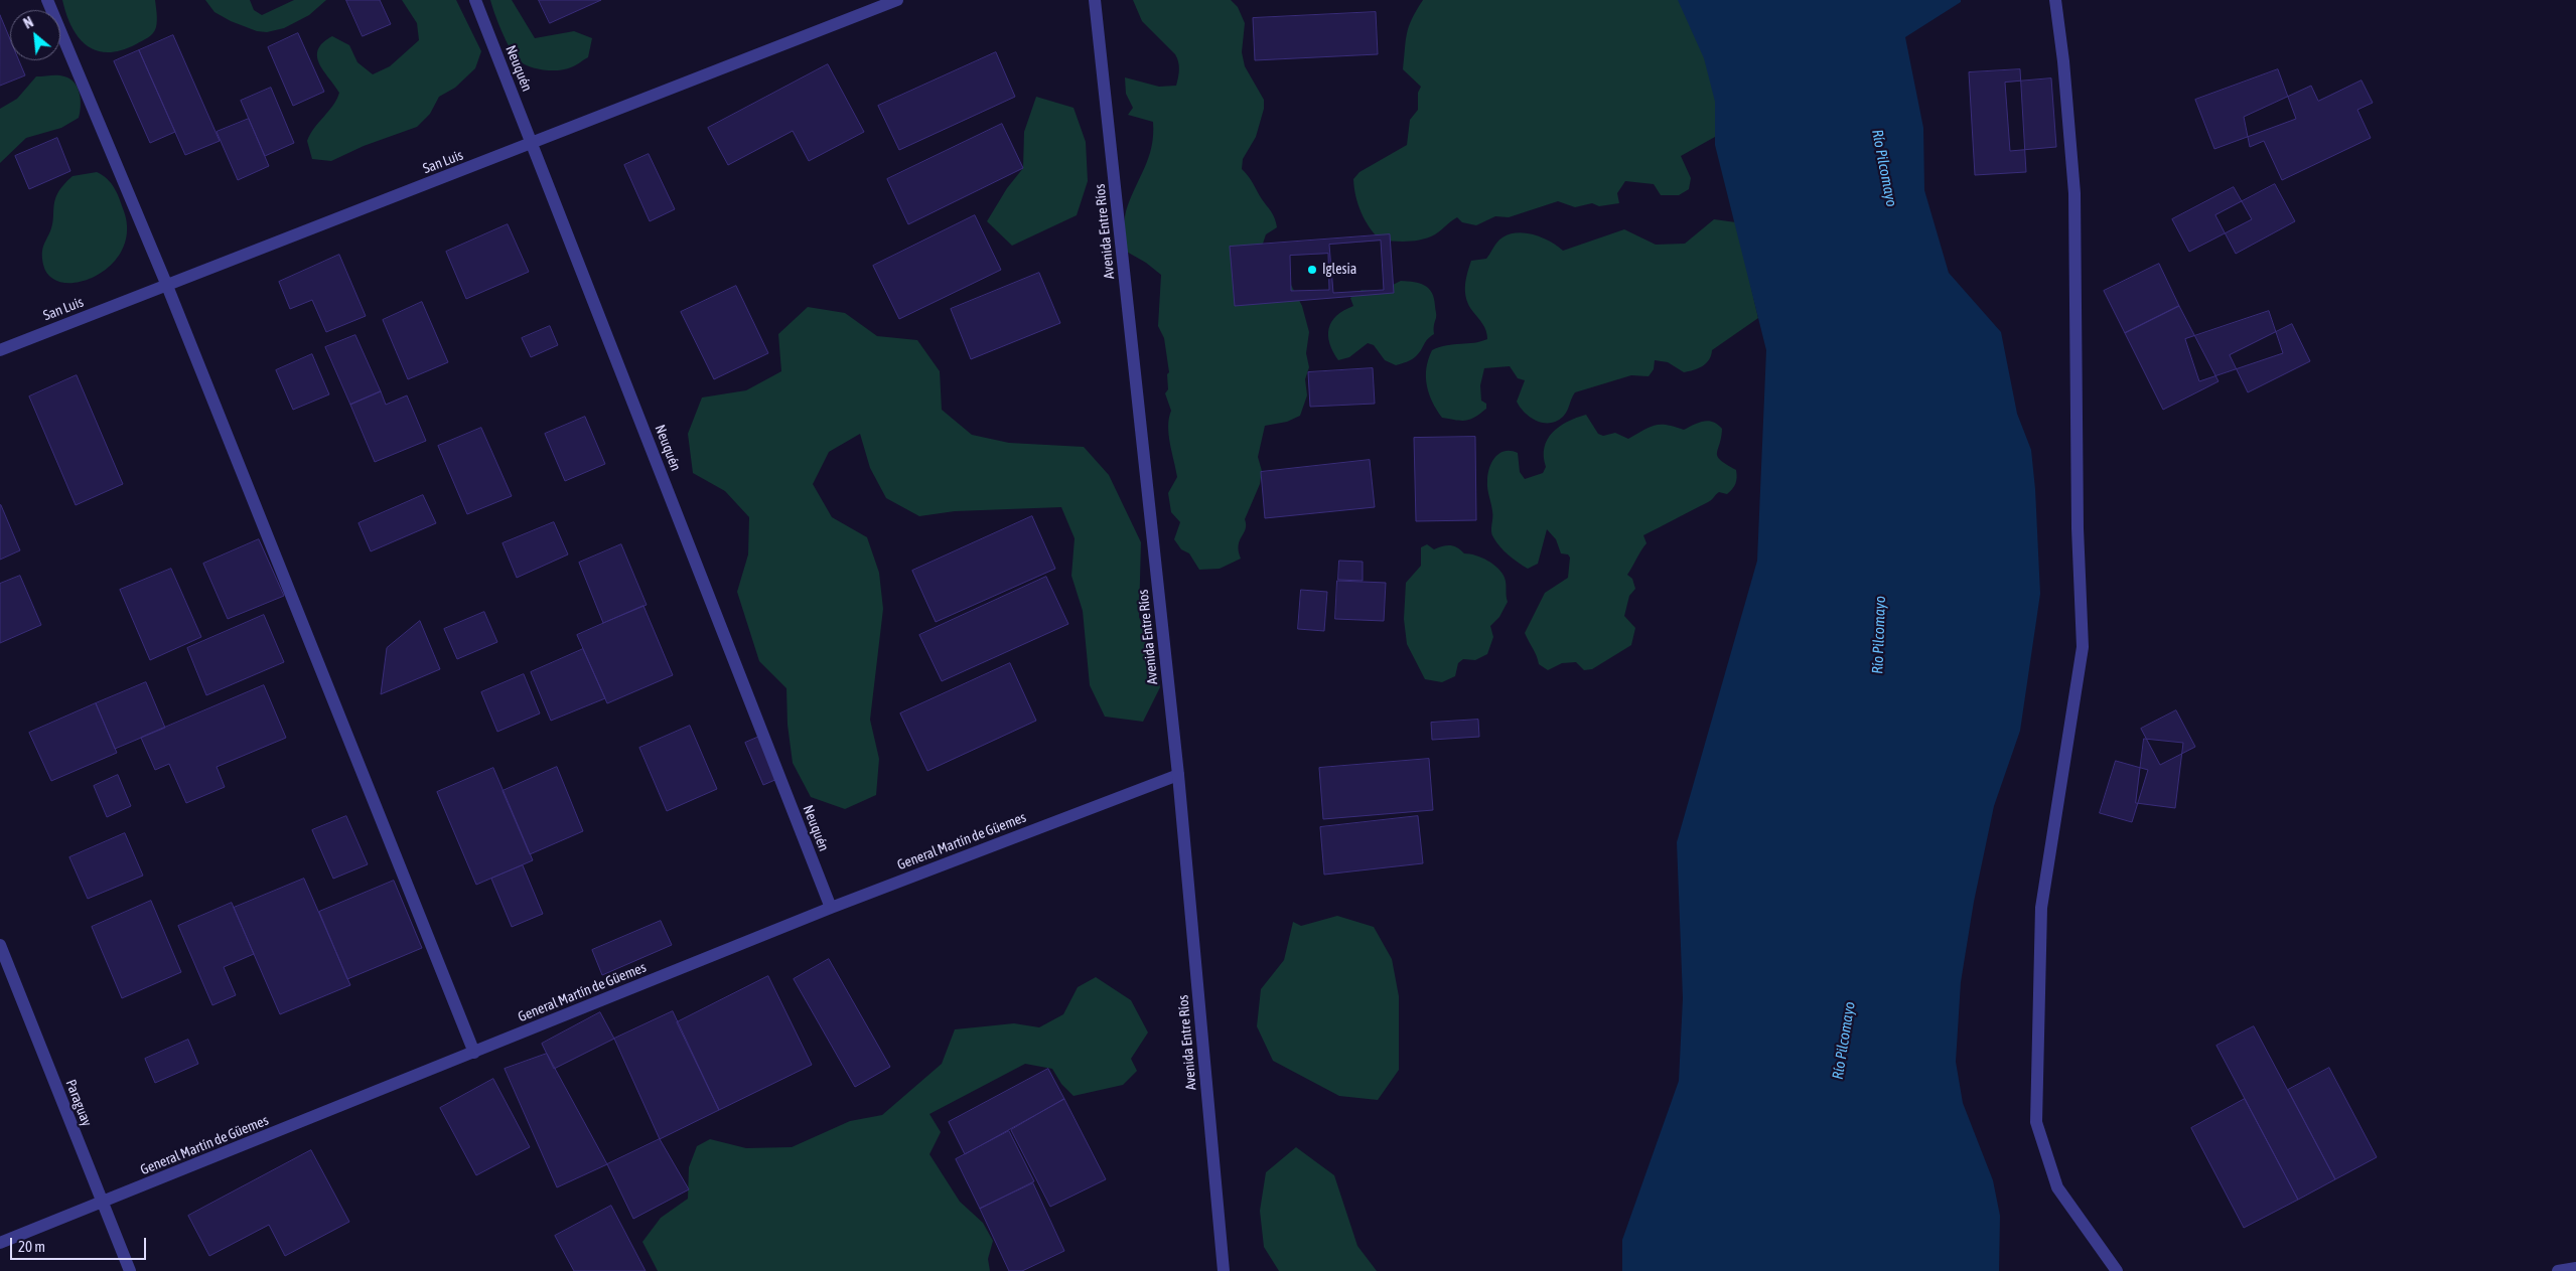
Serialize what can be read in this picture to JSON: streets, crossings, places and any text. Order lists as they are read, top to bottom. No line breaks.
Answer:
{"streets":{"street":["Neuquén","San Luis","Avenida Entre Ríos","General Martín de Güemes","Paraguay"]},"crossings":[["Neuquén","San Luis"],["Neuquén","General Martín de Güemes"],["Avenida Entre Ríos","General Martín de Güemes"],["General Martín de Güemes","Paraguay"]],"water":["Río Pilcomayo"],"places":["Iglesia"],"scale_bar":"20 m","north":"top left"}
